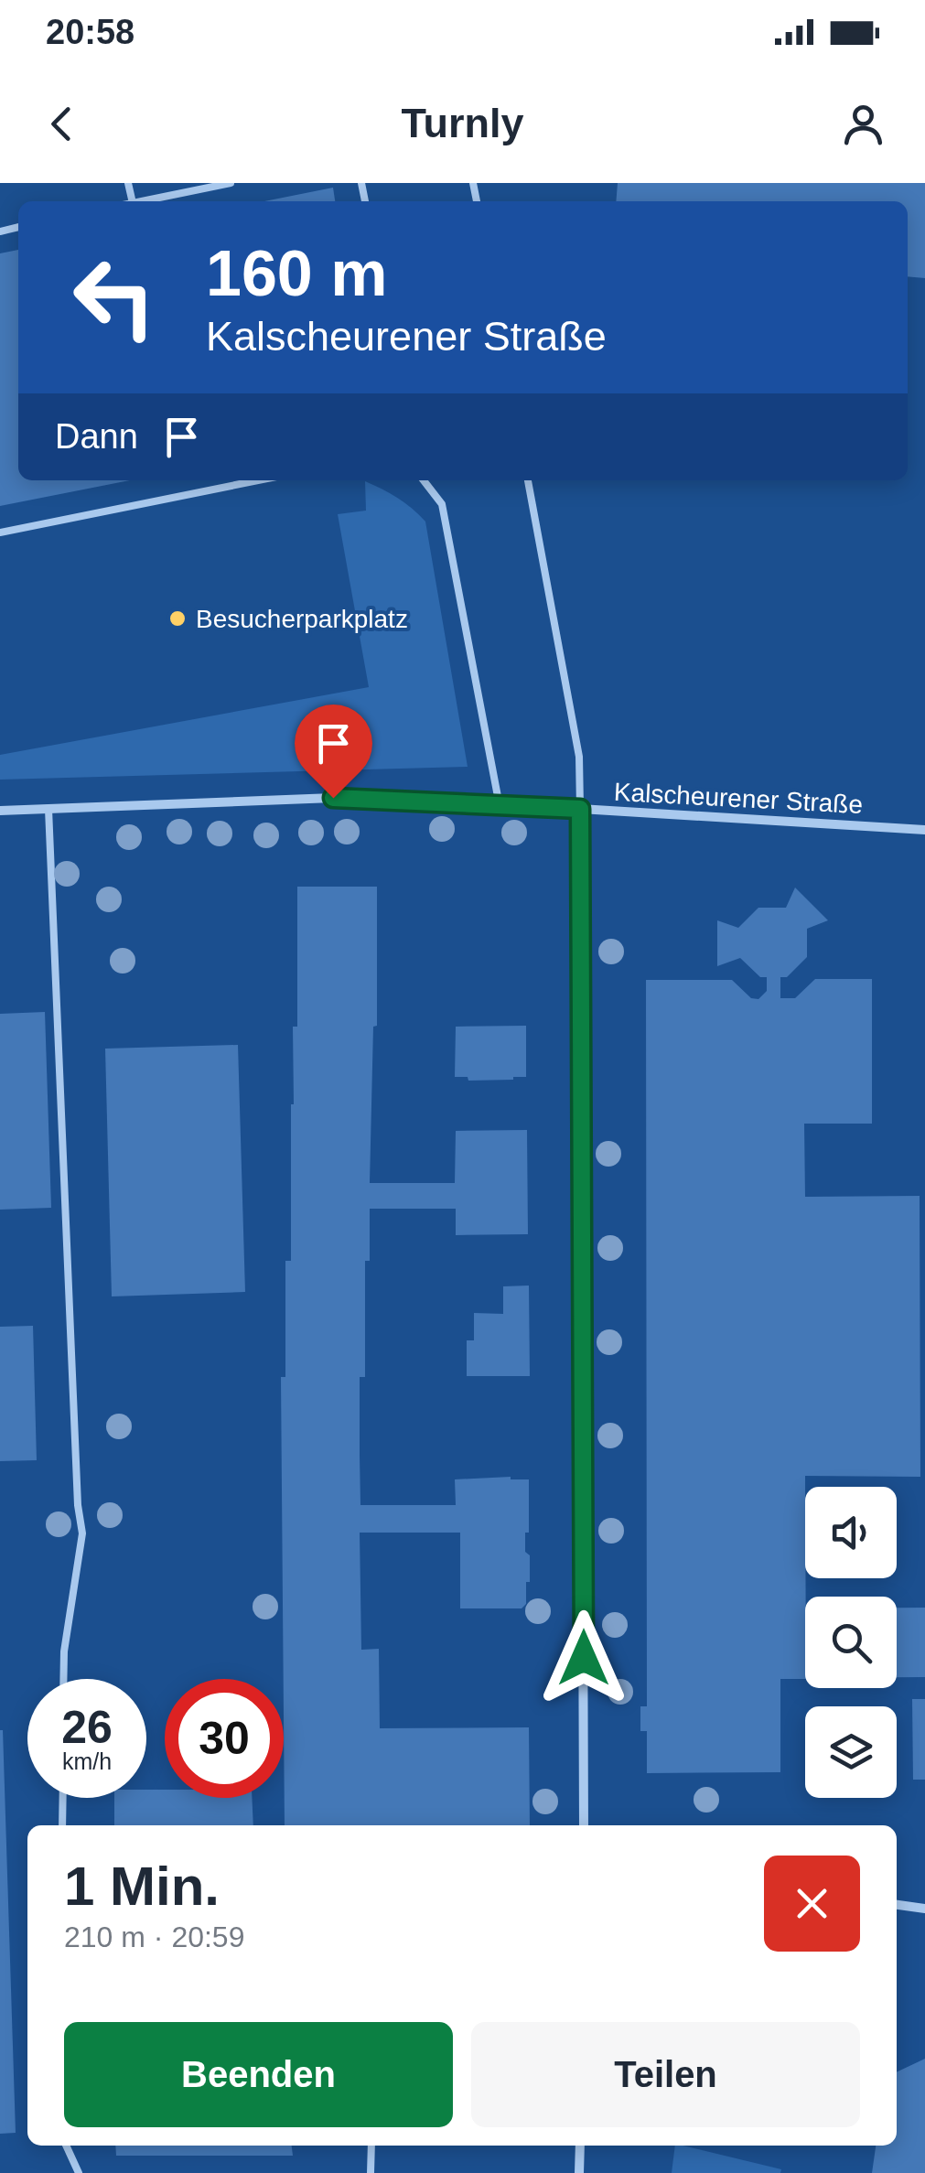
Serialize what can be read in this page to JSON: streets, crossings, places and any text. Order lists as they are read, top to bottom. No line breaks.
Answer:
{"streets":{"street":["Kalscheurener Straße"]},"places":["Besucherparkplatz"],"page":{"status":"20:58","header":"Turnly","turn":["160 m","Kalscheurener Straße"],"then":"Dann","speed":"26 km/h","limit":"30","heading":["1 Min.","210 m · 20:59"],"buttons":["Beenden","Teilen"]}}
